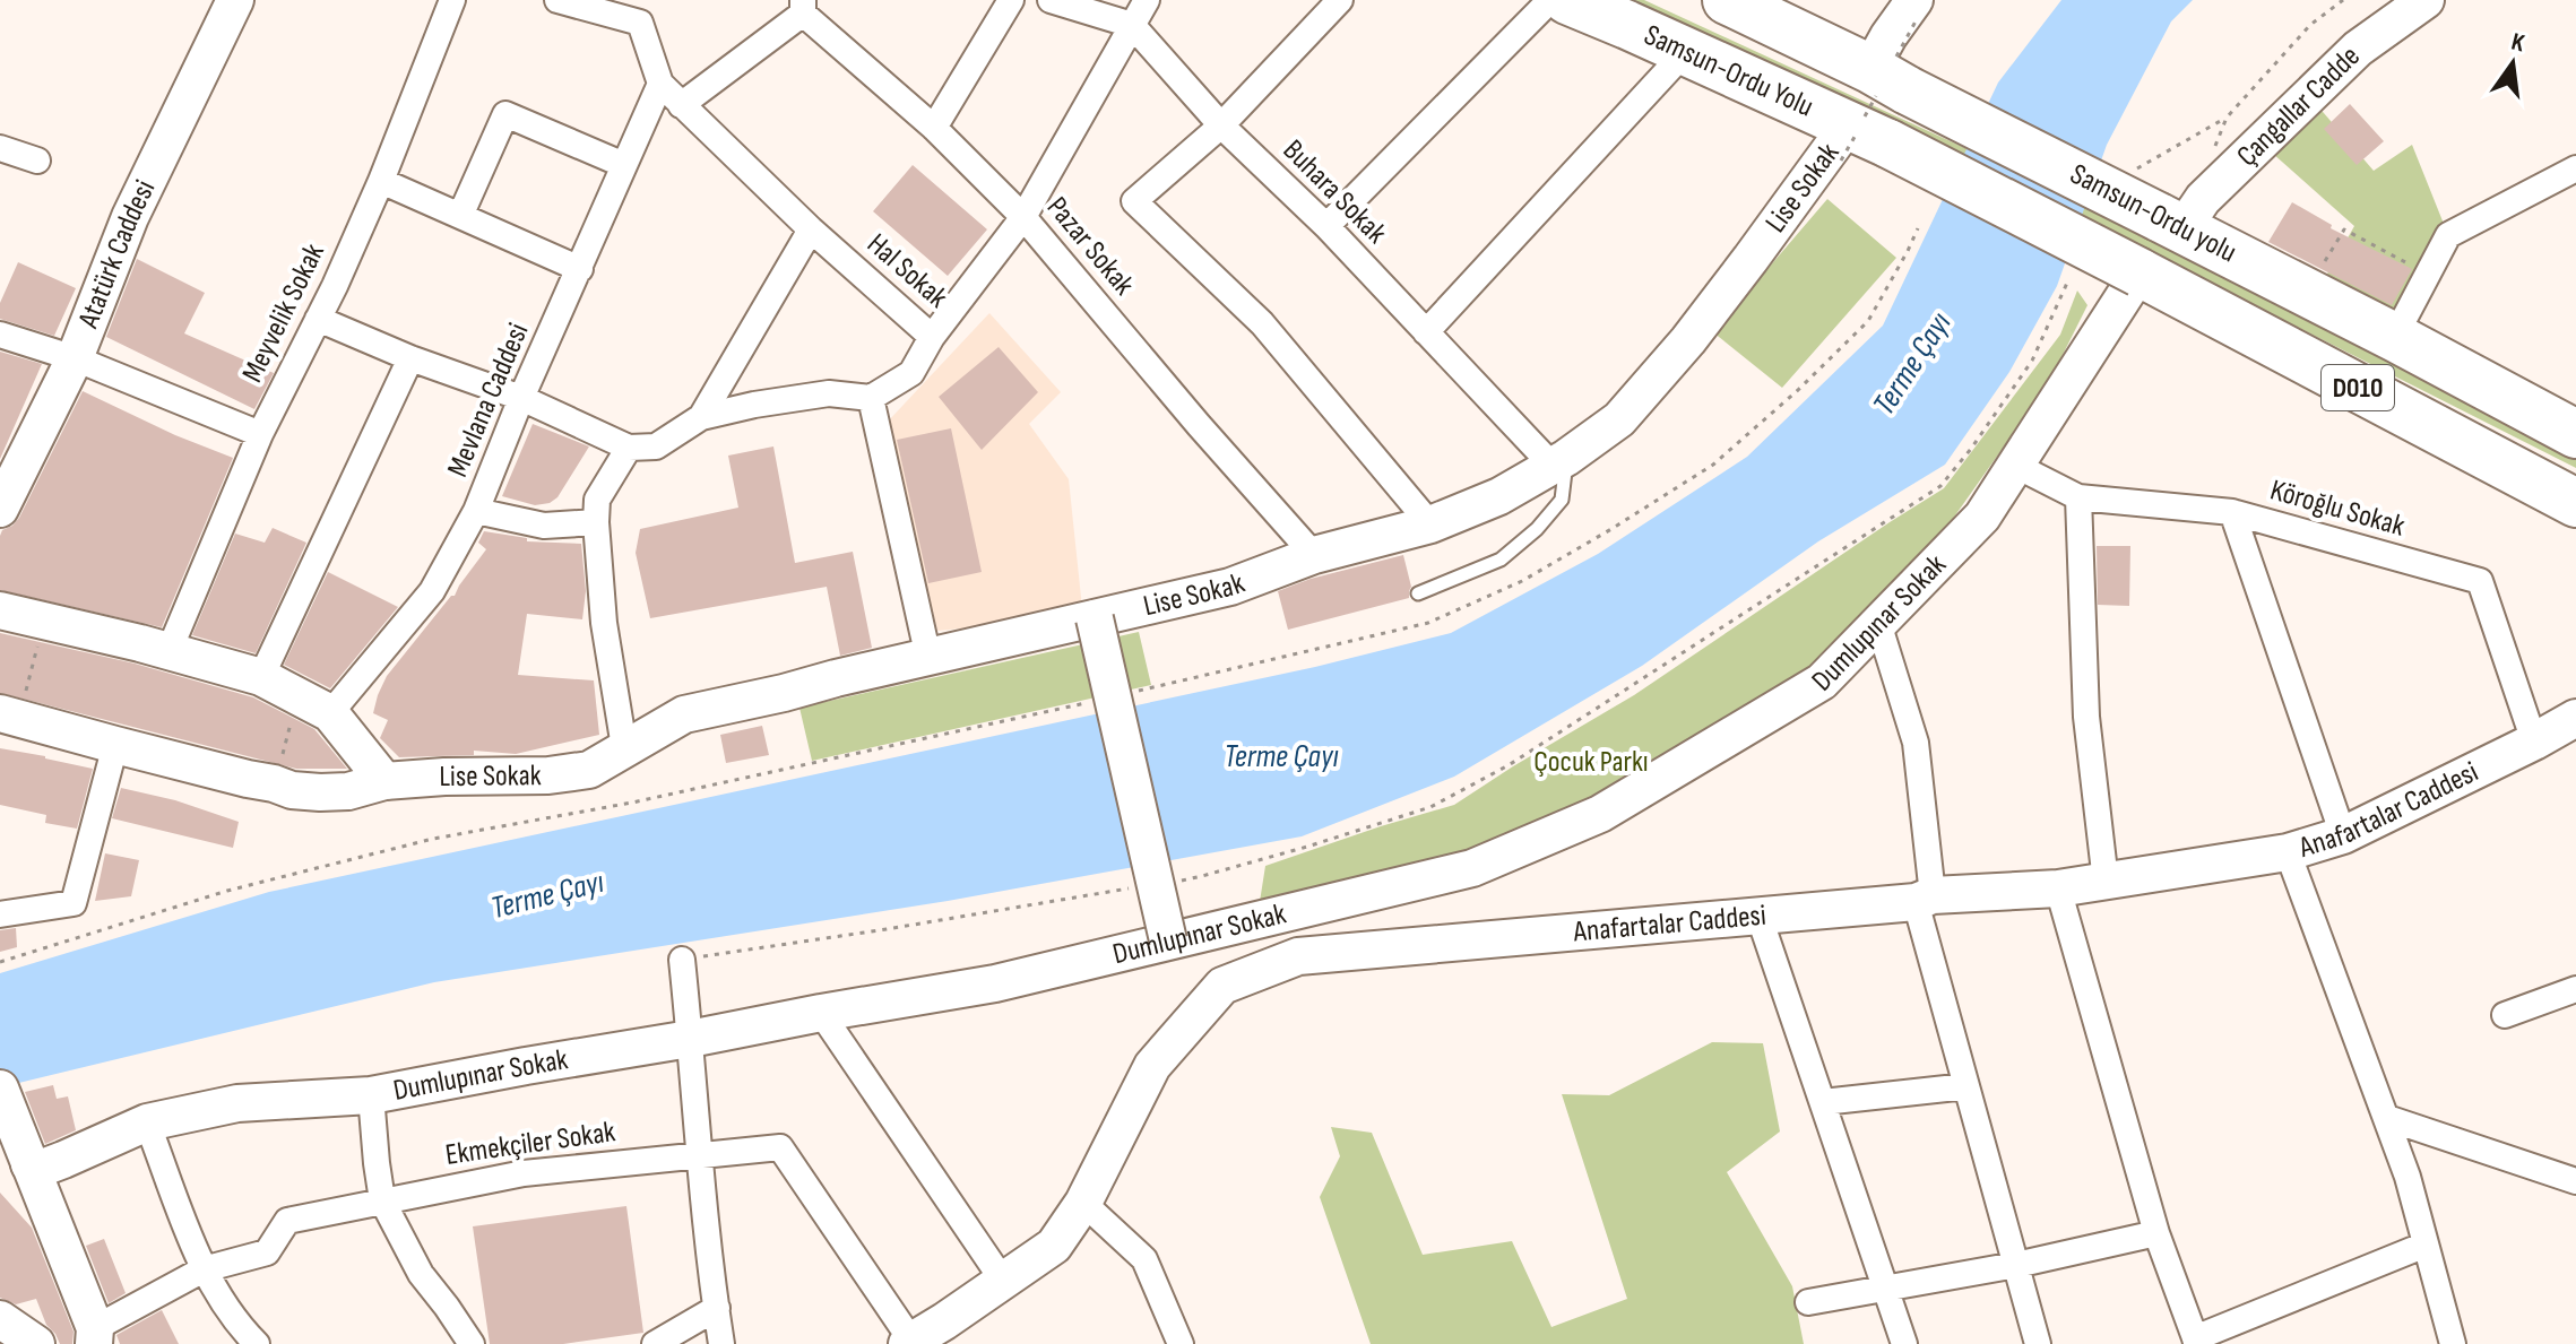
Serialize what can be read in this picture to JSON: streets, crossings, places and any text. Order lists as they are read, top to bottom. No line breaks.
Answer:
{"streets":{"highway":["Samsun-Ordu Yolu","Samsun-Ordu yolu","D010"],"street":["Çangallar Cadde","Lise Sokak","Buhara Sokak","Pazar Sokak","Atatürk Caddesi","Hal Sokak","Meyvelik Sokak","Mevlana Caddesi","Köroğlu Sokak","Dumlupınar Sokak","Anafartalar Caddesi","Ekmekçiler Sokak"]},"crossings":[["Samsun-Ordu Yolu","Lise Sokak"],["Samsun-Ordu Yolu","Samsun-Ordu yolu"],["Çangallar Cadde","Samsun-Ordu yolu"],["Lise Sokak","Buhara Sokak"],["Lise Sokak","Samsun-Ordu yolu"],["Lise Sokak","Pazar Sokak"],["Buhara Sokak","Hal Sokak"],["Samsun-Ordu yolu","Dumlupınar Sokak"],["Pazar Sokak","Hal Sokak"],["Hal Sokak","Mevlana Caddesi"],["Köroğlu Sokak","Dumlupınar Sokak"],["Köroğlu Sokak","Anafartalar Caddesi"],["Anafartalar Caddesi","Ekmekçiler Sokak"]],"water":["Terme Çayı"],"parks":["Çocuk Parkı"],"north":"top"}
